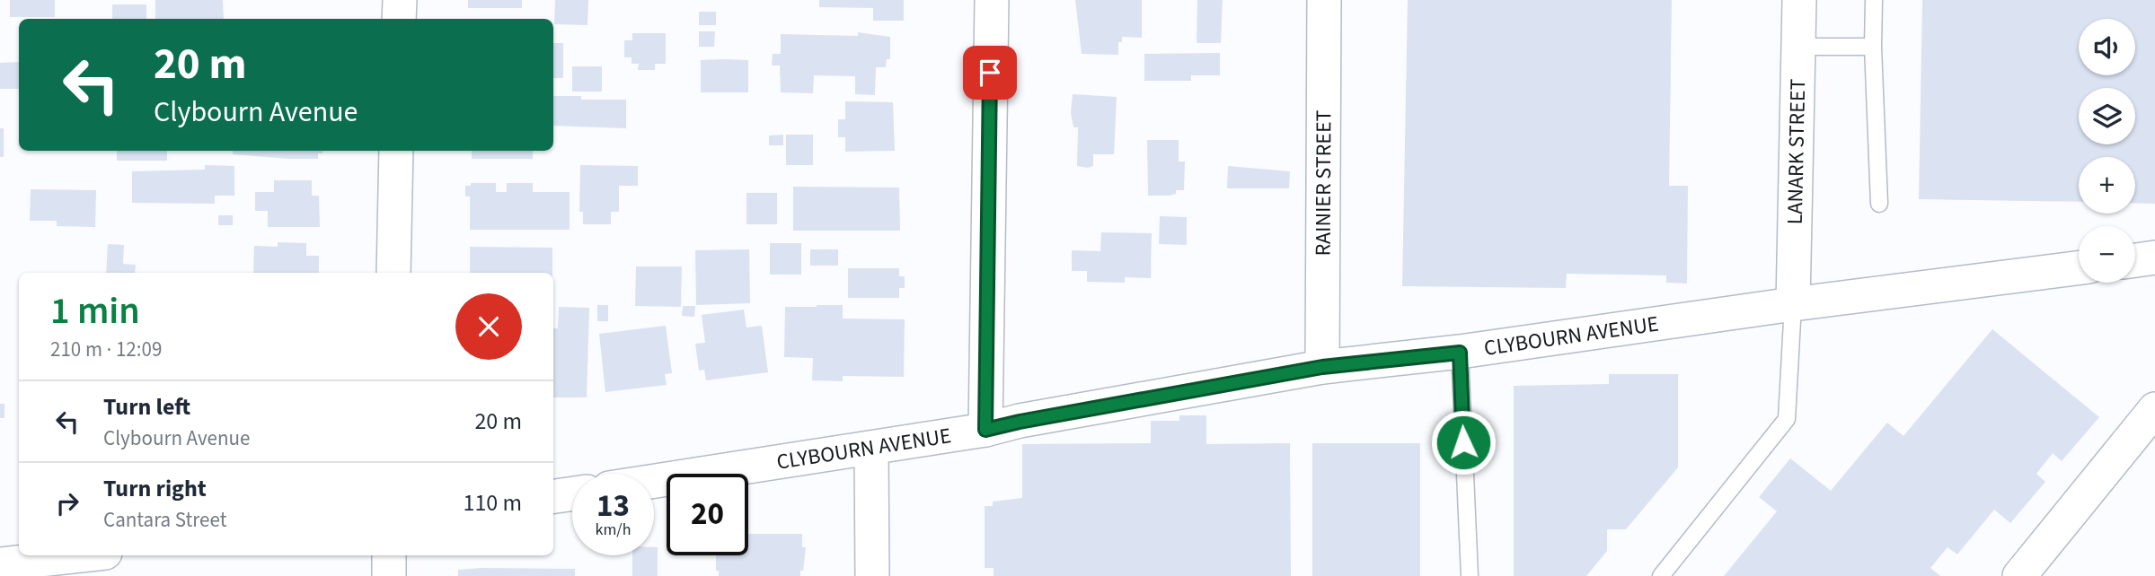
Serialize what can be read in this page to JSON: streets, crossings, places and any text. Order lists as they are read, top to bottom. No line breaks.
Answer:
{"streets":{"street":["LANARK STREET","RAINIER STREET","CLYBOURN AVENUE"]},"crossings":[["LANARK STREET","CLYBOURN AVENUE"],["RAINIER STREET","CLYBOURN AVENUE"]],"page":{"map_buttons":["+","−"],"turn":["20 m","Clybourn Avenue"],"heading":["1 min","210 m · 12:09"],"list":[{"name":"Turn left","note":"Clybourn Avenue","value":"20 m"},{"name":"Turn right","note":"Cantara Street","value":"110 m"}],"speed":"13 km/h","limit":"20"}}
